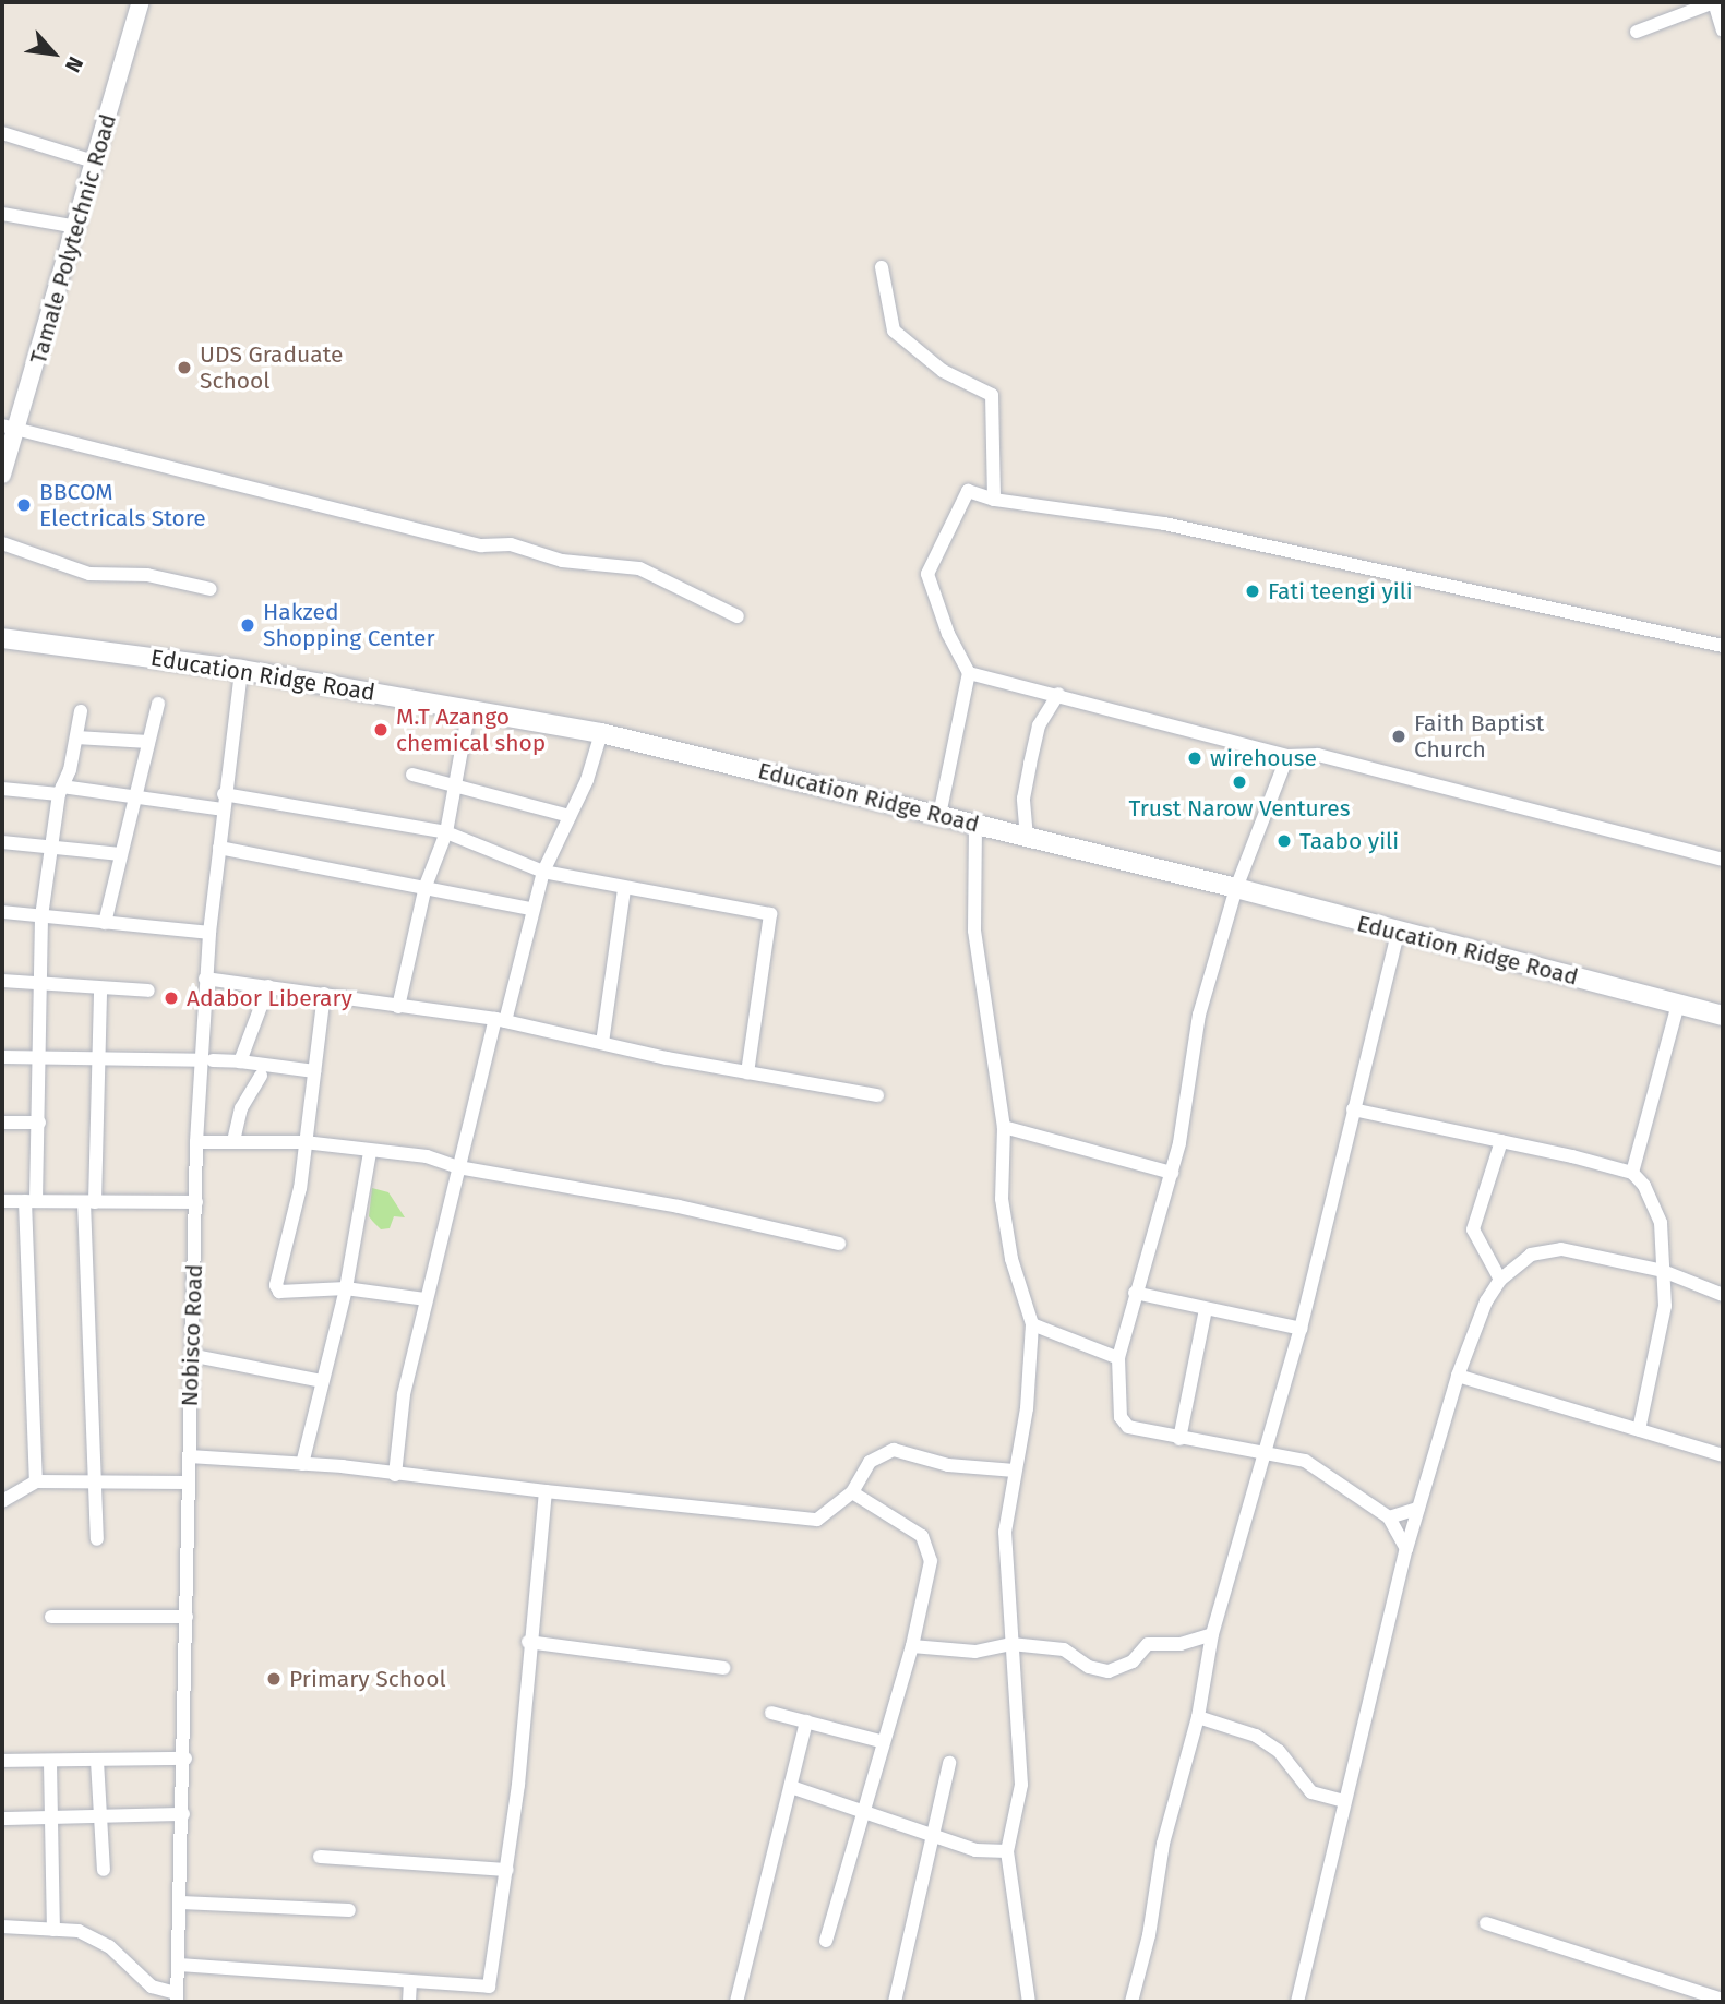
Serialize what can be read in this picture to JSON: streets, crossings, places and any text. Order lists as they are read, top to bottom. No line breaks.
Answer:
{"streets":{"main road":["Education Ridge Road"],"street":["Tamale Polytechnic Road","Nobisco Road"]},"crossings":[["Education Ridge Road","Nobisco Road"]],"places":["UDS Graduate School","BBCOM Electricals Store","Fati teengi yili","Hakzed Shopping Center","M.T Azango chemical shop","Faith Baptist Church","wirehouse","Trust Narow Ventures","Taabo yili","Adabor Liberary","Primary School"],"north":"bottom right"}
